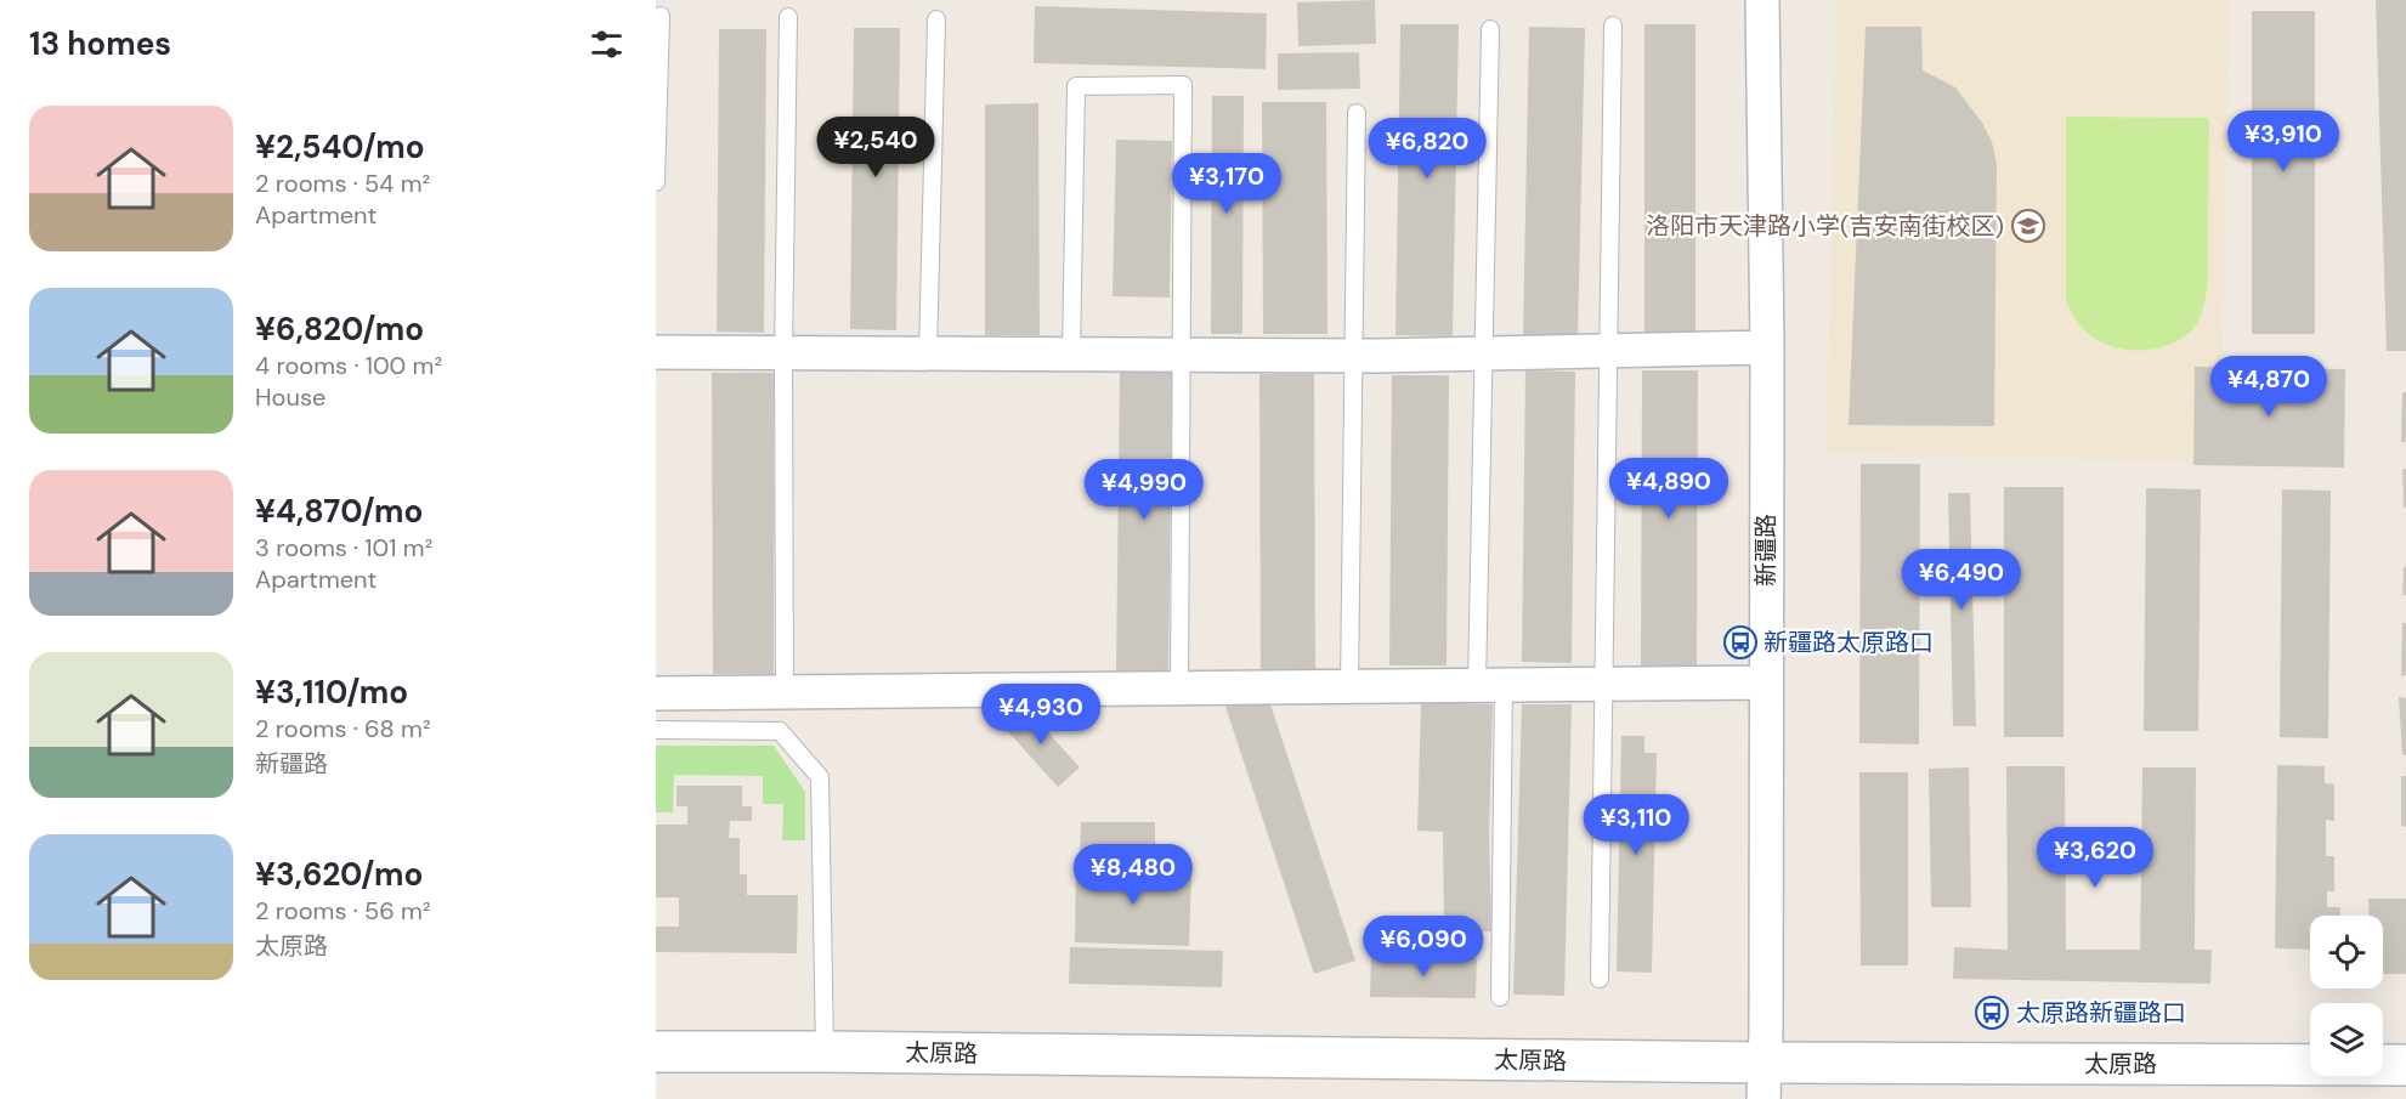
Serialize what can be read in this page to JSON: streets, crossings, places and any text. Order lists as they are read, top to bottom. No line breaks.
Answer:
{"streets":{"main road":["太原路"],"street":["新疆路"]},"crossings":[["新疆路","太原路"]],"places":{"school or university":["洛阳市天津路小学(吉安南街校区)"],"bus stop":["新疆路太原路口","太原路新疆路口"]},"page":{"heading":"13 homes","list":[{"name":"¥2,540/mo","note":"2 rooms · 54 m² · Apartment"},{"name":"¥6,820/mo","note":"4 rooms · 100 m² · House"},{"name":"¥4,870/mo","note":"3 rooms · 101 m² · Apartment"},{"name":"¥3,110/mo","note":"2 rooms · 68 m² · 新疆路"},{"name":"¥3,620/mo","note":"2 rooms · 56 m² · 太原路"}],"price":["¥3,910","¥2,540","¥6,820","¥3,170","¥4,870","¥4,890","¥4,990","¥6,490","¥4,930","¥3,110","¥3,620","¥8,480","¥6,090"]}}
